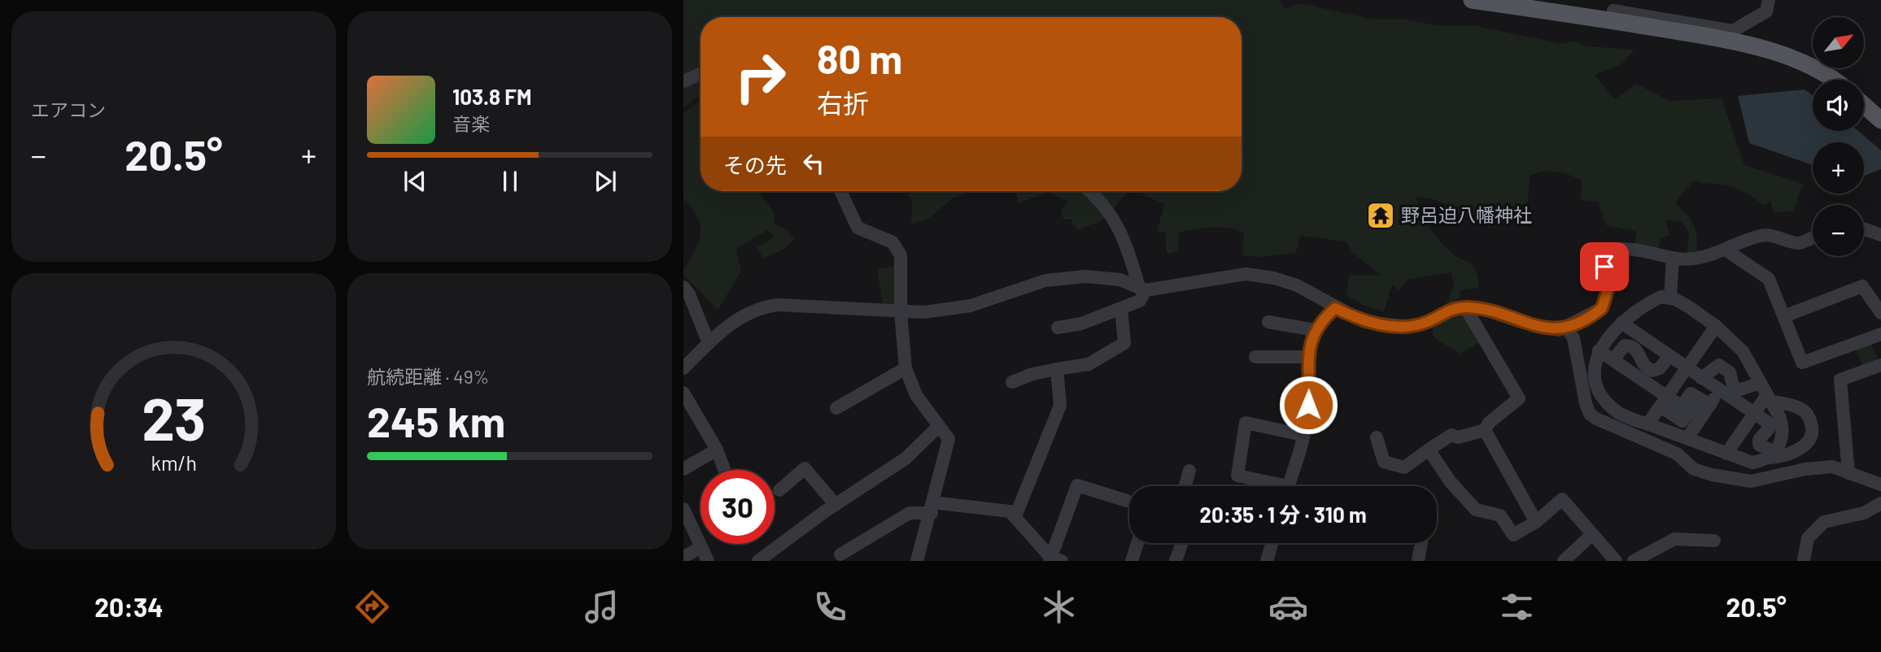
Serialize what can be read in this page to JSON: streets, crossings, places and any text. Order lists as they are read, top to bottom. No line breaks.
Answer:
{"places":{"temple":["野呂迫八幡神社"]},"north":"top right","page":{"tile":["エアコン",["航続距離 · 49%","245 km"]],"map_buttons":["+","−"],"turn":["80 m","右折"],"song":["103.8 FM","音楽"],"heat":["−","20.5°","+"],"then":"その先","limit":"30","trip":"20:35 · 1 分 · 310 m","tabs":["20:34","20.5°"],"gauge":["23","km/h"]}}
